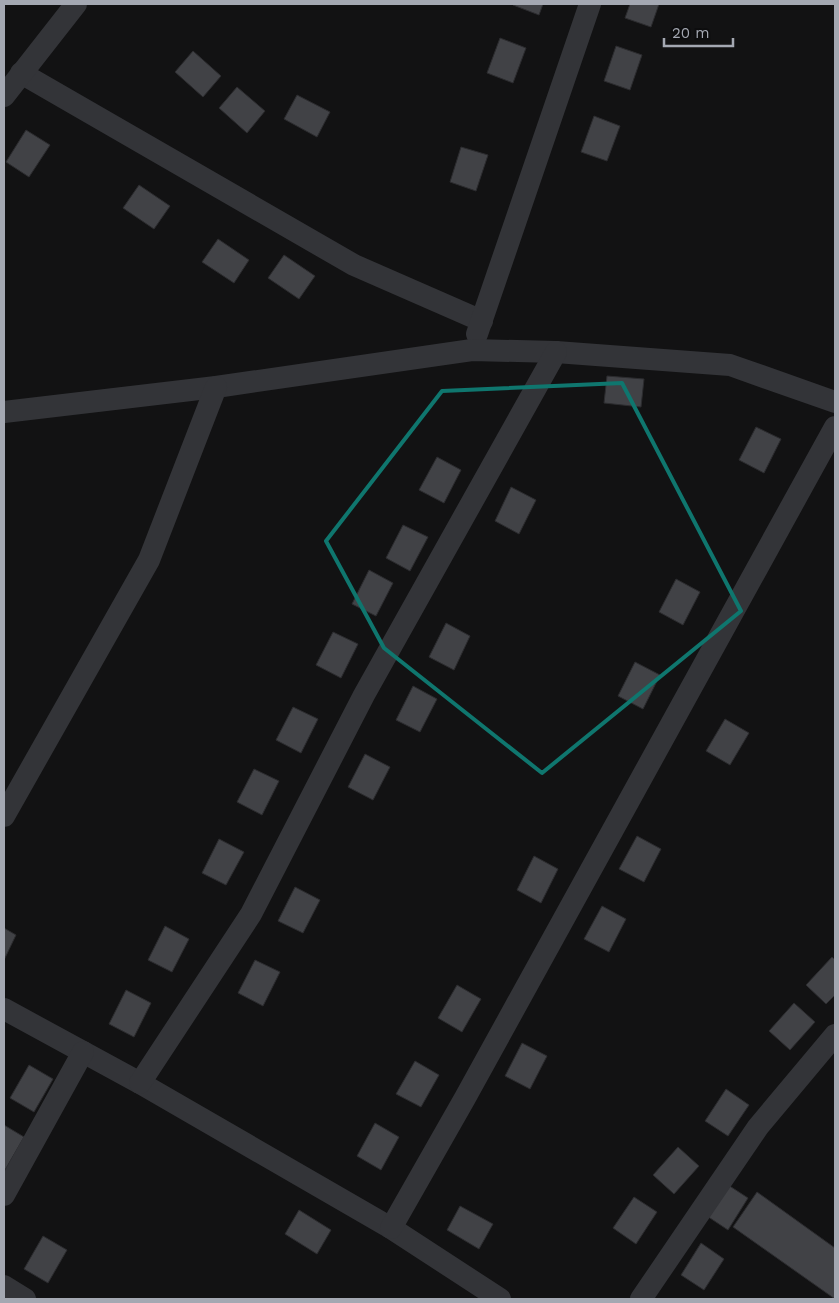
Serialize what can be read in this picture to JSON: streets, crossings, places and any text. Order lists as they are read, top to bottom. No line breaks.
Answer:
{"scale_bar":"20 m"}
